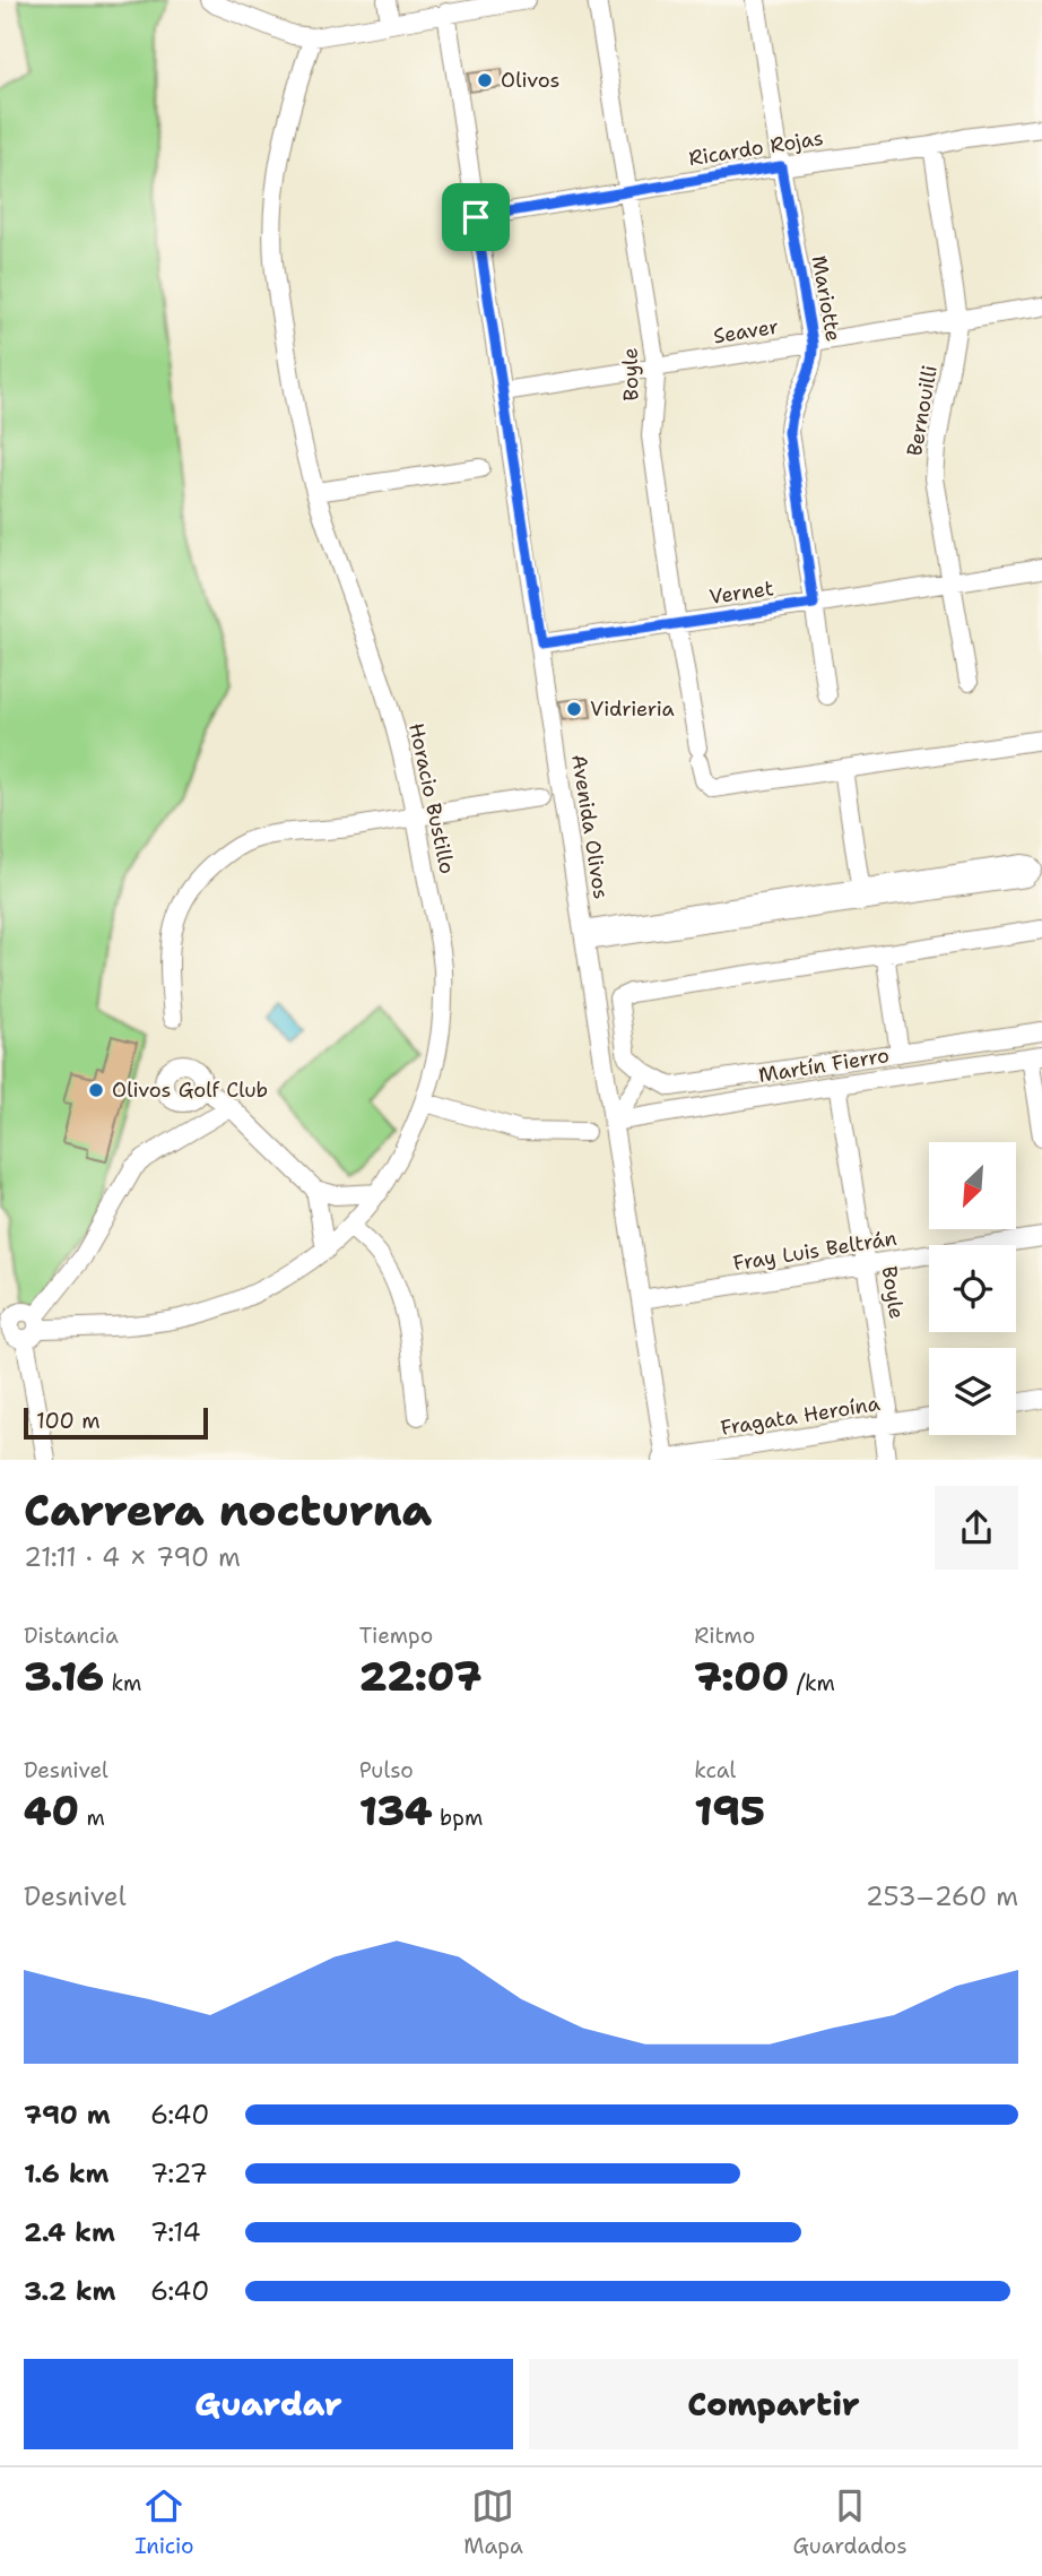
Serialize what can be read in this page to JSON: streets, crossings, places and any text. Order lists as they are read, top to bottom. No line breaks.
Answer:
{"streets":{"street":["Ricardo Rojas","Mariotte","Seaver","Boyle","Bernouilli","Vernet","Horacio Bustillo","Avenida Olivos","Martín Fierro","Fray Luis Beltrán","Fragata Heroína"]},"crossings":[["Ricardo Rojas","Mariotte"],["Ricardo Rojas","Boyle"],["Ricardo Rojas","Bernouilli"],["Ricardo Rojas","Avenida Olivos"],["Mariotte","Seaver"],["Mariotte","Vernet"],["Seaver","Boyle"],["Seaver","Bernouilli"],["Seaver","Avenida Olivos"],["Boyle","Vernet"],["Boyle","Martín Fierro"],["Boyle","Fray Luis Beltrán"],["Boyle","Fragata Heroína"],["Bernouilli","Vernet"],["Vernet","Avenida Olivos"],["Avenida Olivos","Martín Fierro"],["Avenida Olivos","Fray Luis Beltrán"],["Avenida Olivos","Fragata Heroína"]],"places":["Olivos","Vidrieria","Olivos Golf Club"],"scale_bar":"100 m","north":"bottom left","page":{"scale":"100 m","heading":["Carrera nocturna","21:11 · 4 × 790 m"],"stats":[["Distancia","3.16 km"],["Tiempo","22:07"],["Ritmo","7:00 /km"],["Desnivel","40 m"],["Pulso","134 bpm"],["kcal","195"]],"chart":["Desnivel","253–260 m"],"list":[{"name":"790 m","note":"6:40"},{"name":"1.6 km","note":"7:27"},{"name":"2.4 km","note":"7:14"},{"name":"3.2 km","note":"6:40"}],"buttons":["Guardar","Compartir"],"tabs":["Inicio","Mapa","Guardados"]}}
